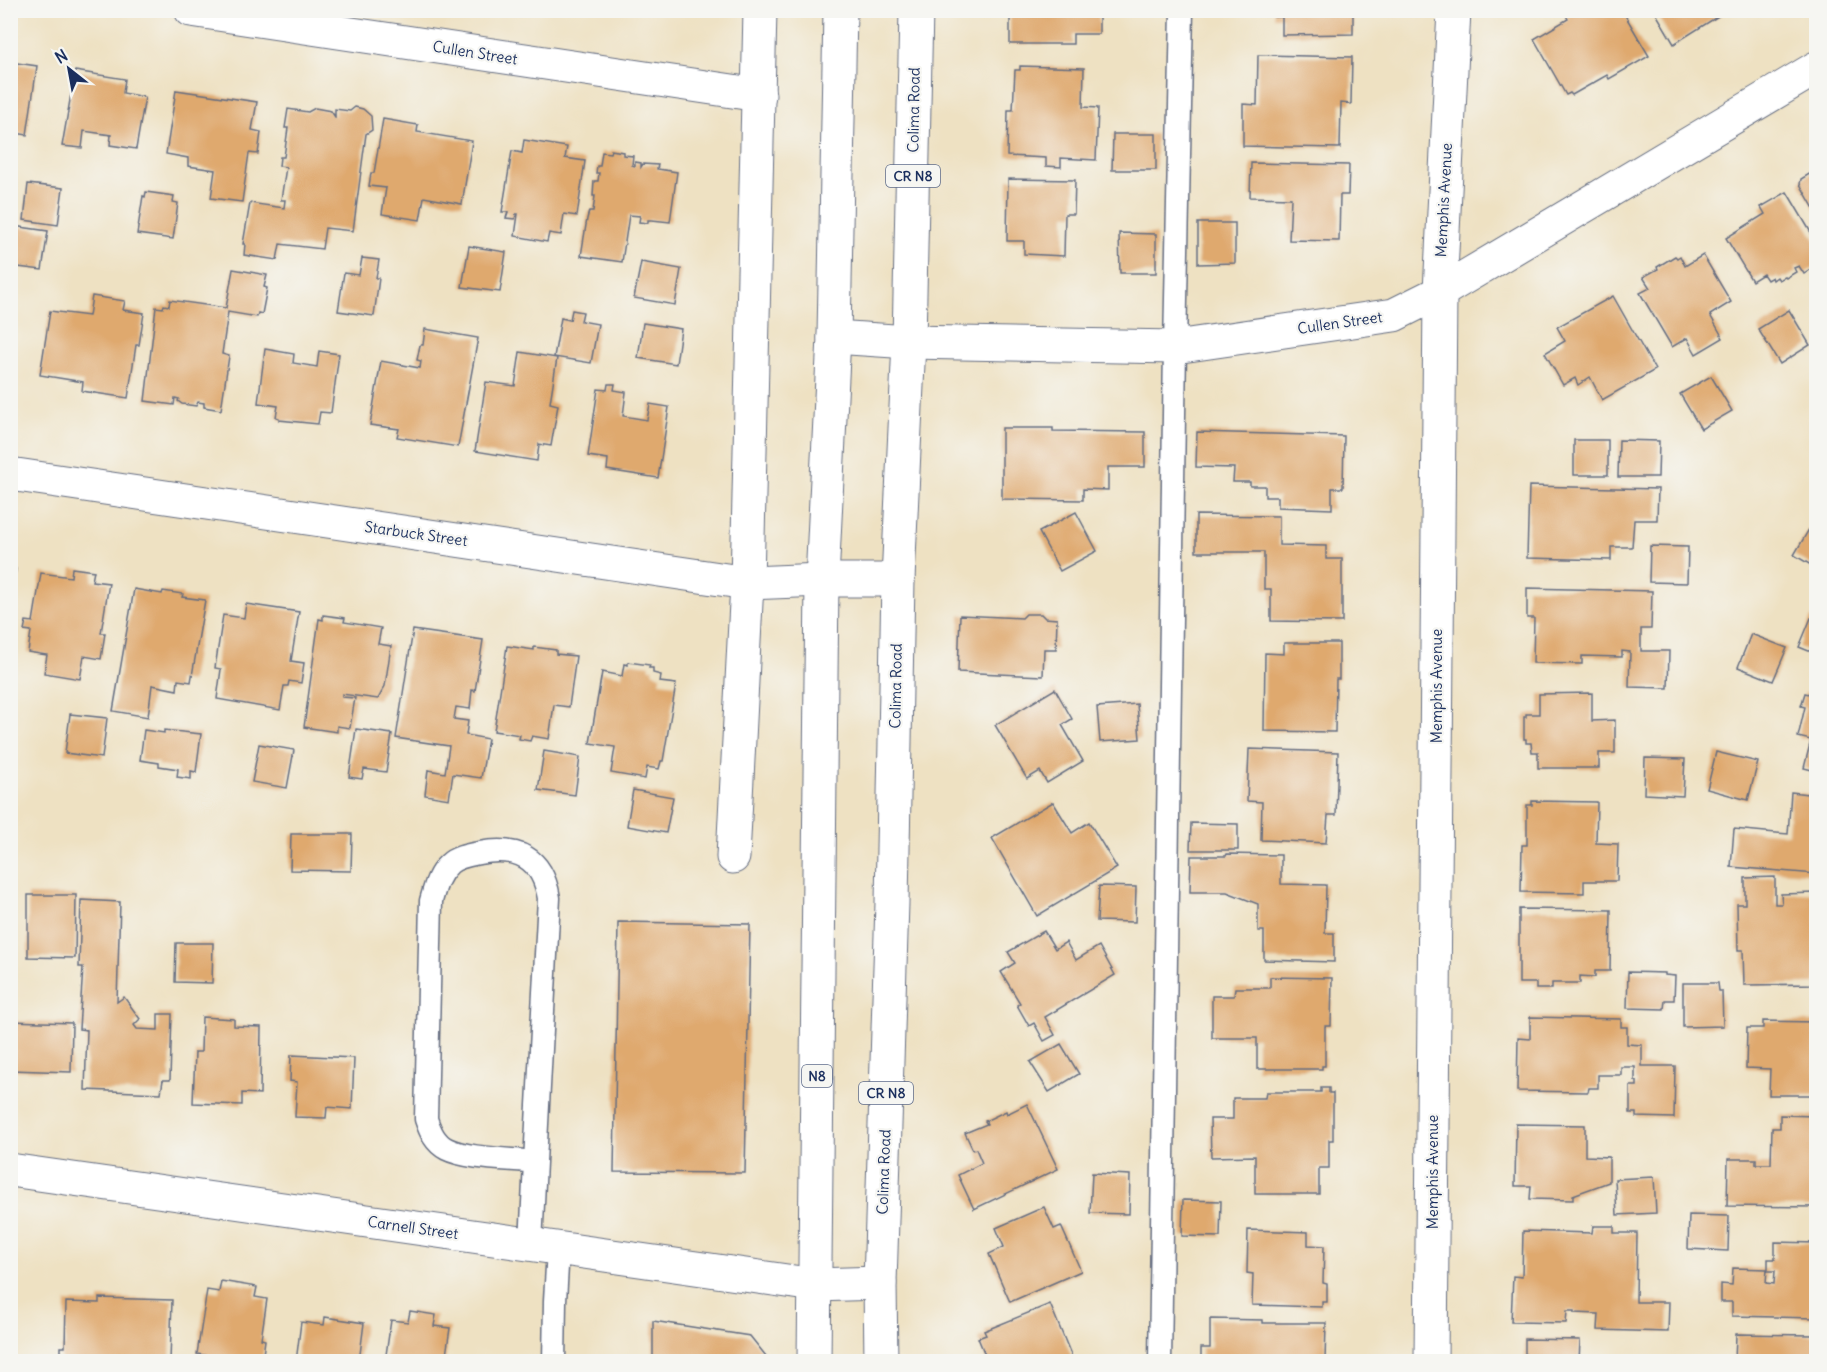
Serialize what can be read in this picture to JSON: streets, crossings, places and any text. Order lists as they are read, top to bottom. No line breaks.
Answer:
{"streets":{"street":["Cullen Street","Colima Road","CR N8","Memphis Avenue","Starbuck Street","N8","Carnell Street"]},"crossings":[["Cullen Street","Colima Road"],["Cullen Street","Memphis Avenue"],["Colima Road","Starbuck Street"],["Colima Road","Carnell Street"],["Starbuck Street","N8"],["N8","Carnell Street"]],"north":"top left"}
